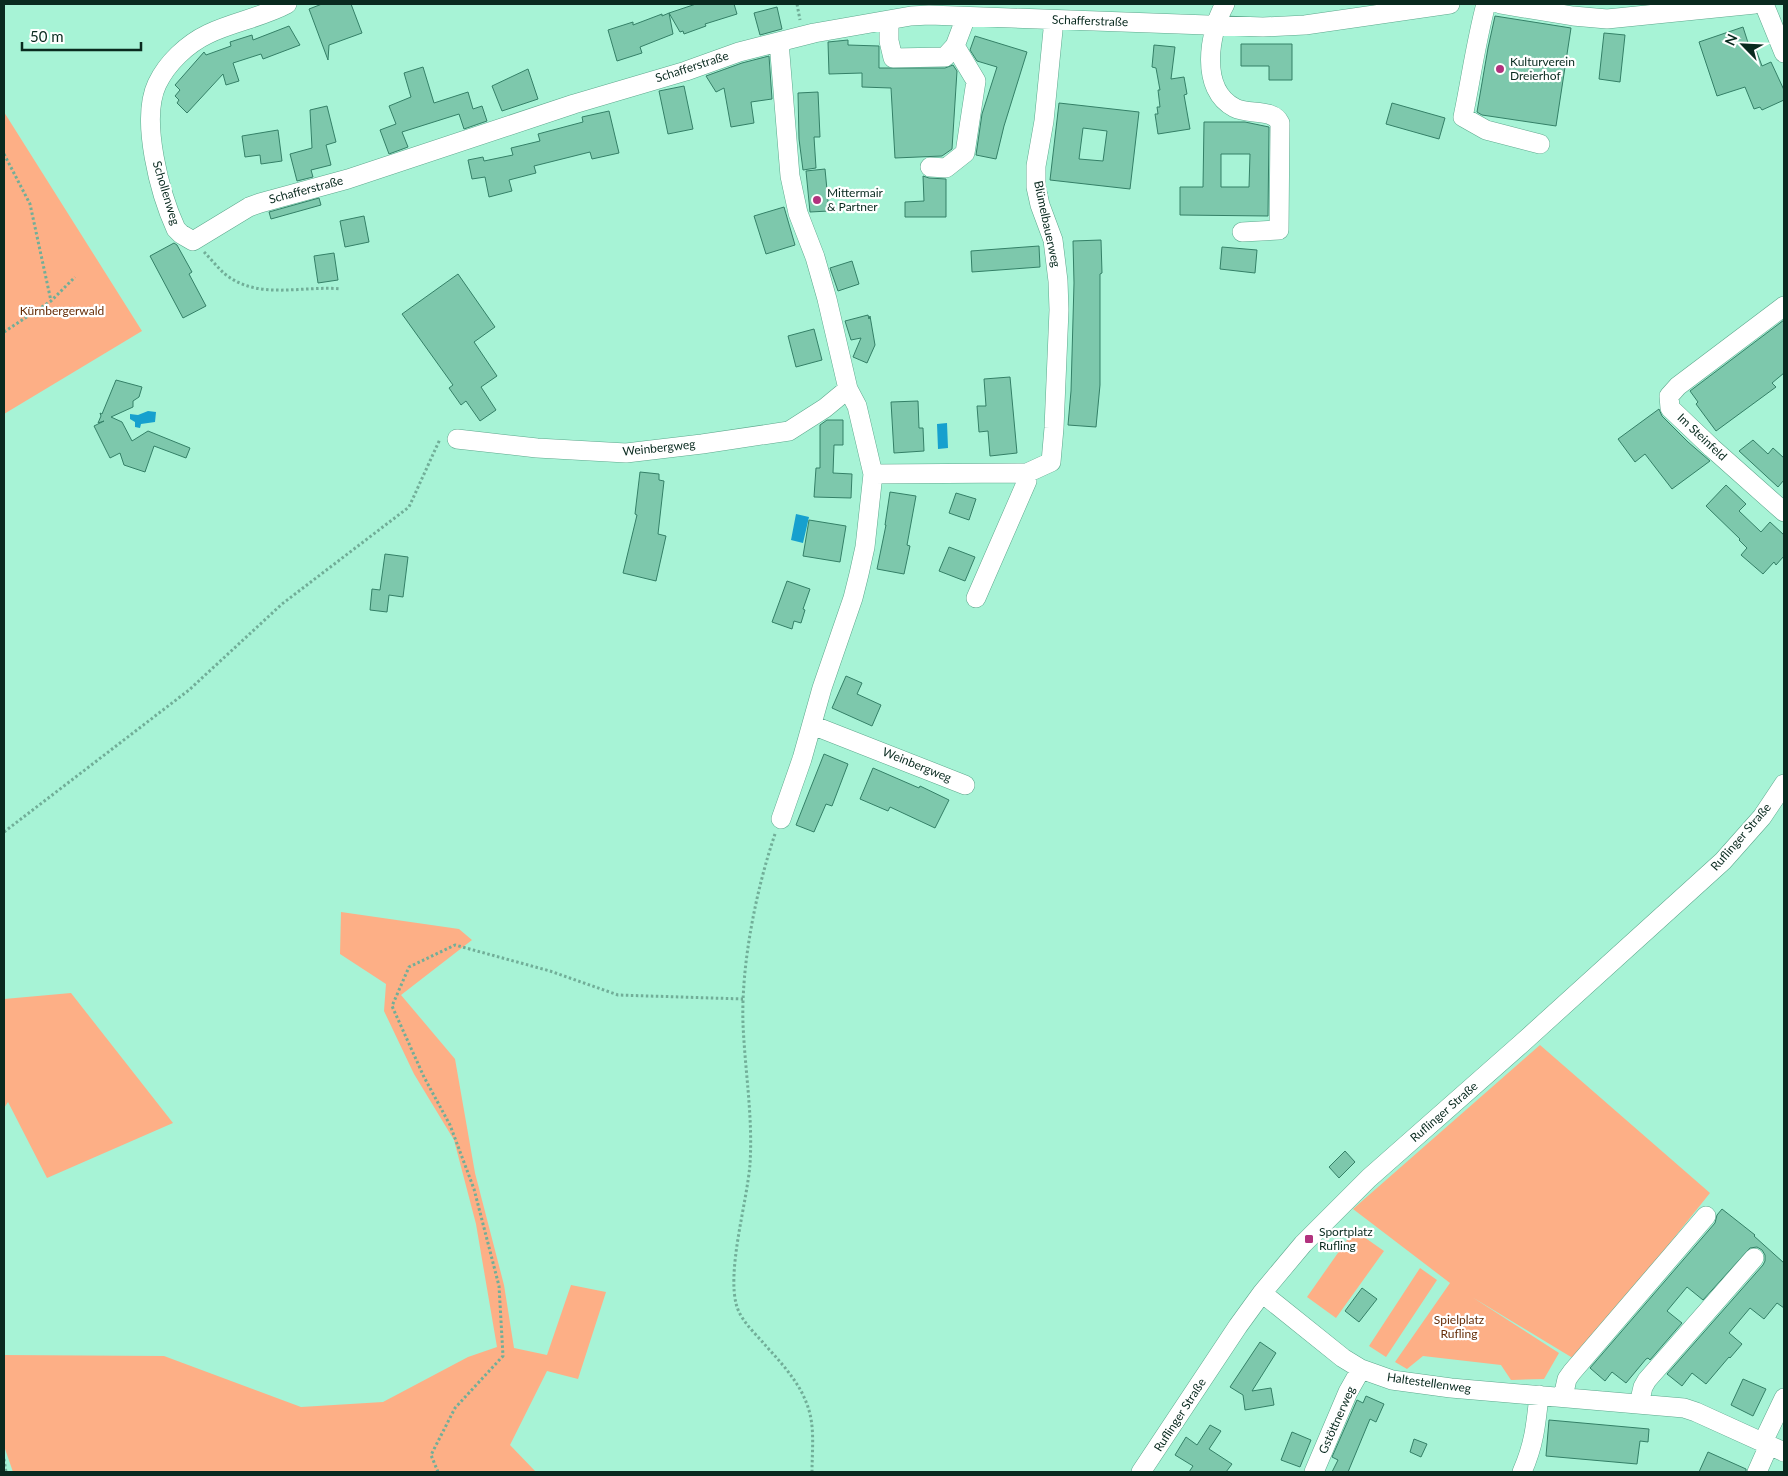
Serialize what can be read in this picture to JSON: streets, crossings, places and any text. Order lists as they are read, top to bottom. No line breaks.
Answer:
{"streets":{"street":["Schafferstraße","Schollenweg","Blümelbauerweg","Im Steinfeld","Weinbergweg","Ruflinger Straße","Haltestellenweg","Gstöttnerweg"]},"crossings":[["Schafferstraße","Schollenweg"],["Schafferstraße","Blümelbauerweg"],["Ruflinger Straße","Haltestellenweg"],["Haltestellenweg","Gstöttnerweg"]],"parks":["Kürnbergerwald","Spielplatz Rufling"],"places":{"other":["Kulturverein Dreierhof","Mittermair & Partner"],"transit":["Sportplatz Rufling"]},"scale_bar":"50 m","north":"top left"}
